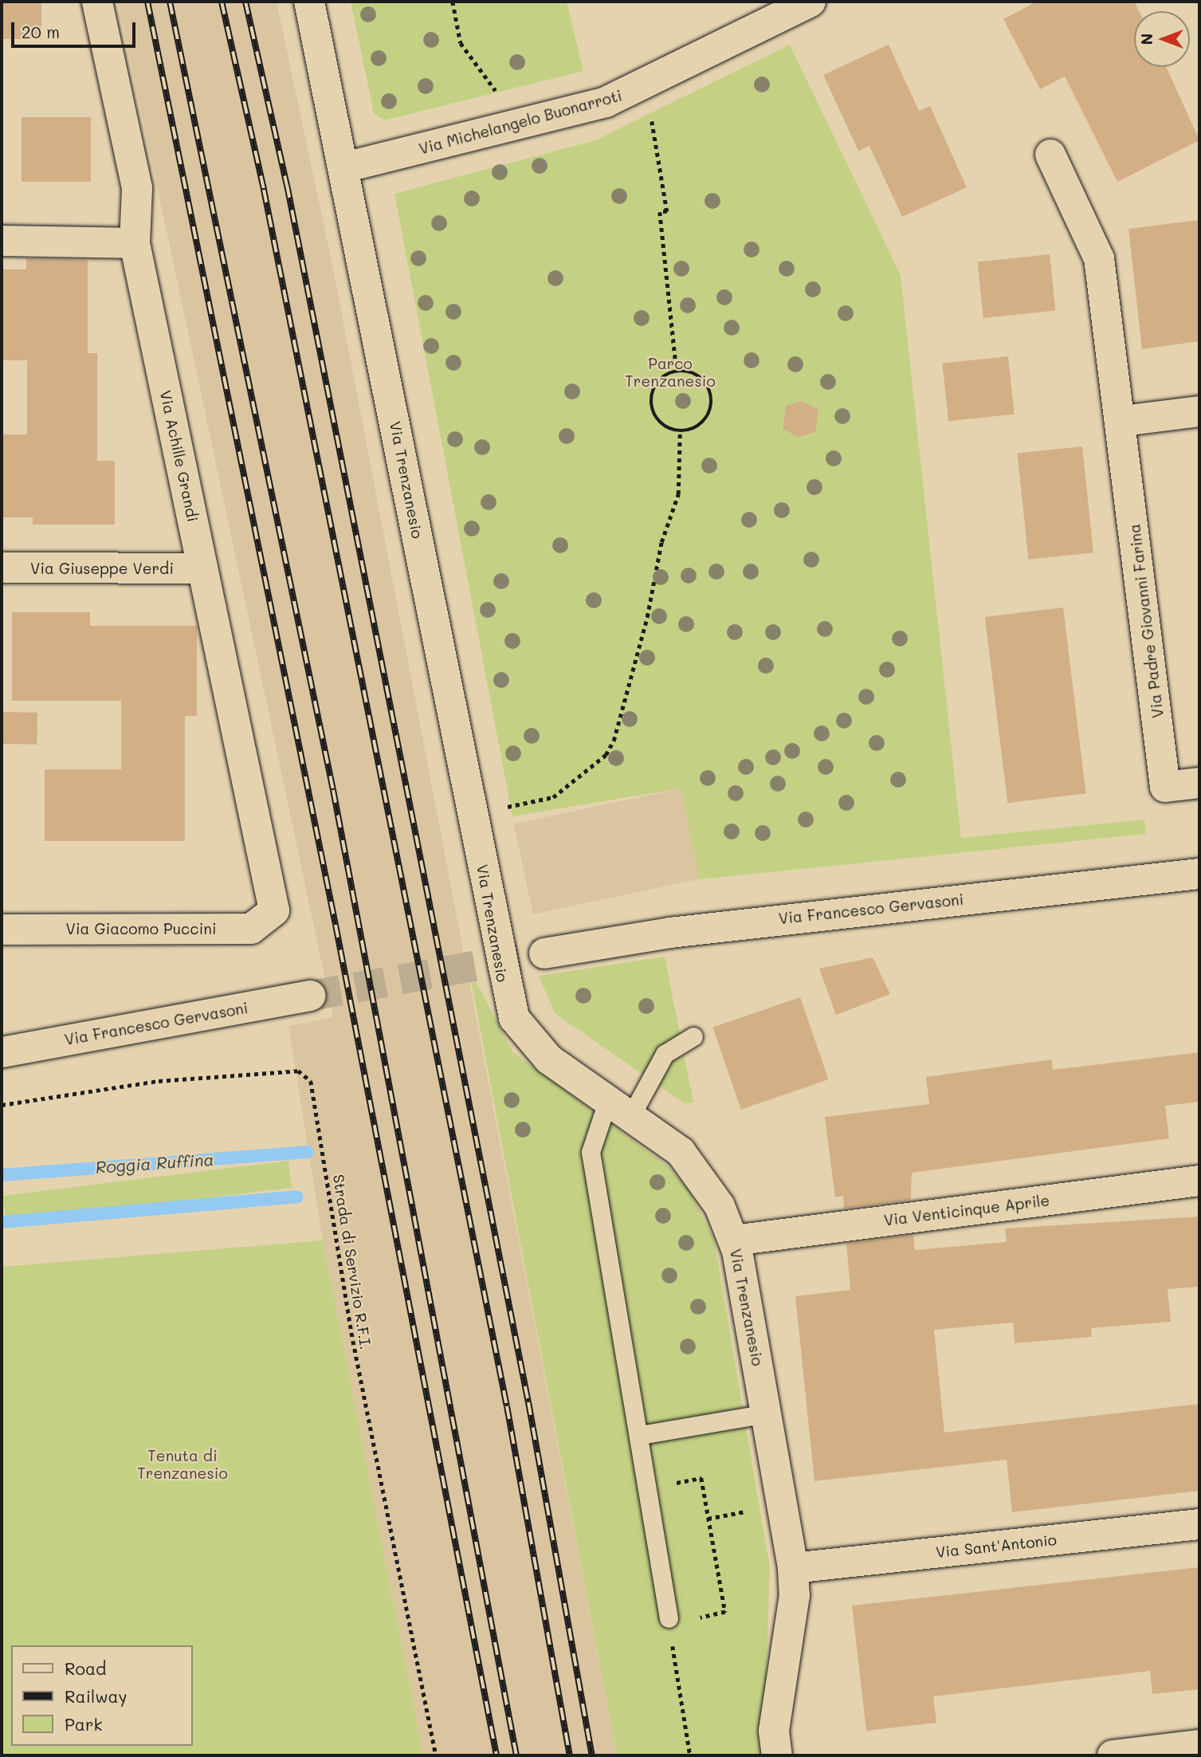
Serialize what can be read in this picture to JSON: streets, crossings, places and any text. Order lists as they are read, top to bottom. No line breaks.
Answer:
{"streets":{"street":["Via Michelangelo Buonarroti","Via Achille Grandi","Via Trenzanesio","Via Giuseppe Verdi","Via Padre Giovanni Farina","Via Francesco Gervasoni","Via Giacomo Puccini","Via Venticinque Aprile","Via Sant'Antonio"],"path":["Strada di Servizio R.F.I."]},"crossings":[["Via Michelangelo Buonarroti","Via Trenzanesio"],["Via Achille Grandi","Via Giuseppe Verdi"],["Via Achille Grandi","Via Giacomo Puccini"],["Via Trenzanesio","Via Venticinque Aprile"],["Via Trenzanesio","Via Sant'Antonio"]],"water":["Roggia Ruffina"],"parks":["Parco Trenzanesio","Tenuta di Trenzanesio"],"legend":["Road","Railway","Park"],"scale_bar":"20 m","north":"left"}
